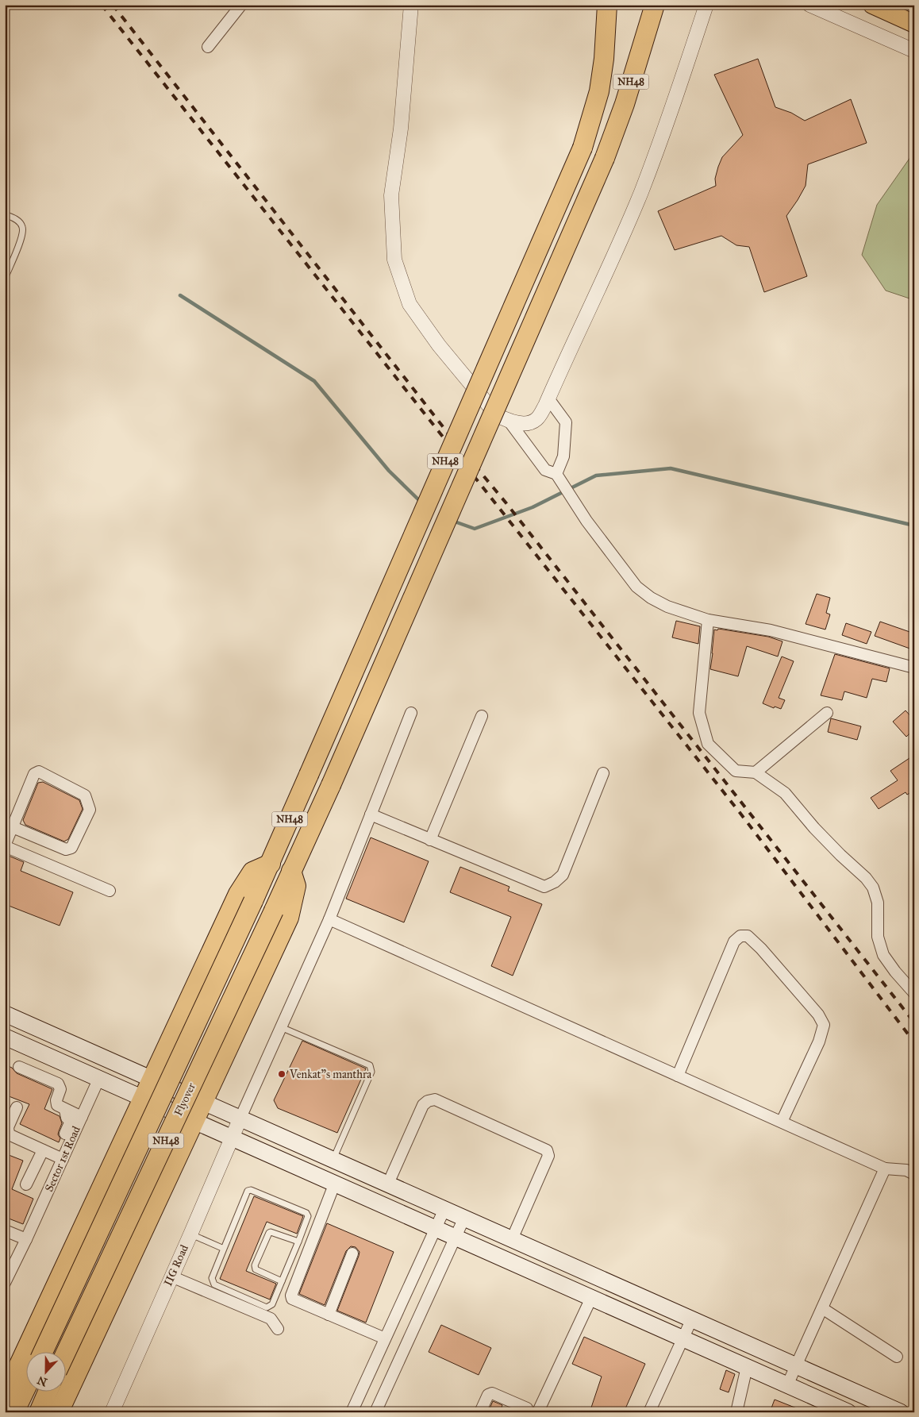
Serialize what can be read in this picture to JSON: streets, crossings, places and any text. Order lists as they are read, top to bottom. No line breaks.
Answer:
{"streets":{"highway":["NH48","Flyover"],"street":["Sector 1st Road","IIG Road"]},"crossings":[["NH48","Flyover"]],"places":["Venkat\"s manthra"],"north":"bottom"}
